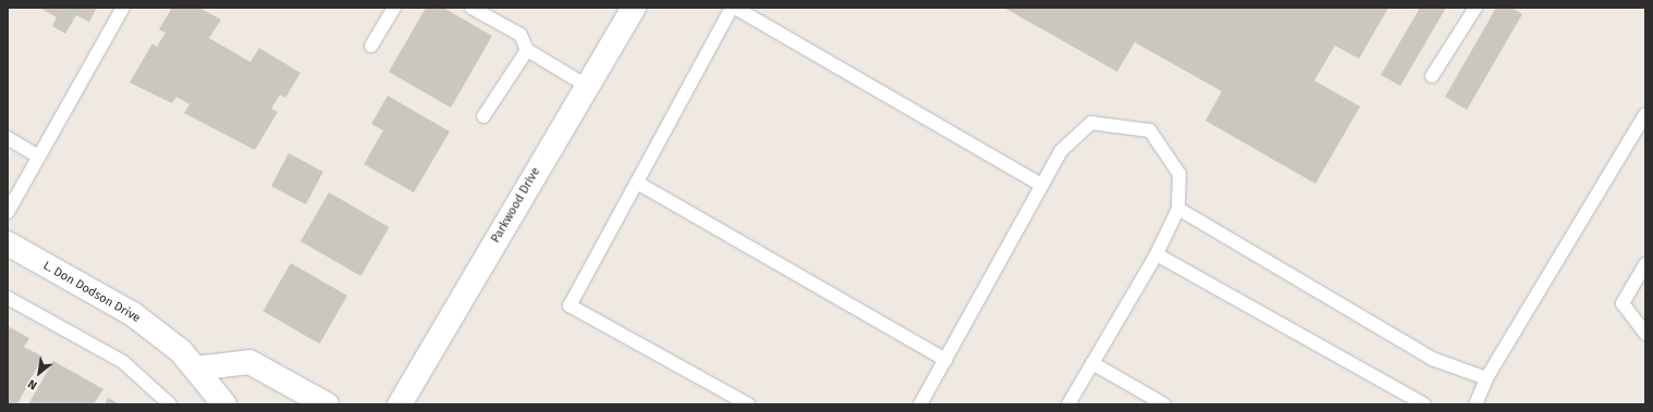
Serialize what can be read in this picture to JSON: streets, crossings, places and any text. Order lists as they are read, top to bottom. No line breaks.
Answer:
{"streets":{"street":["Parkwood Drive","L. Don Dodson Drive"]},"north":"bottom left"}
